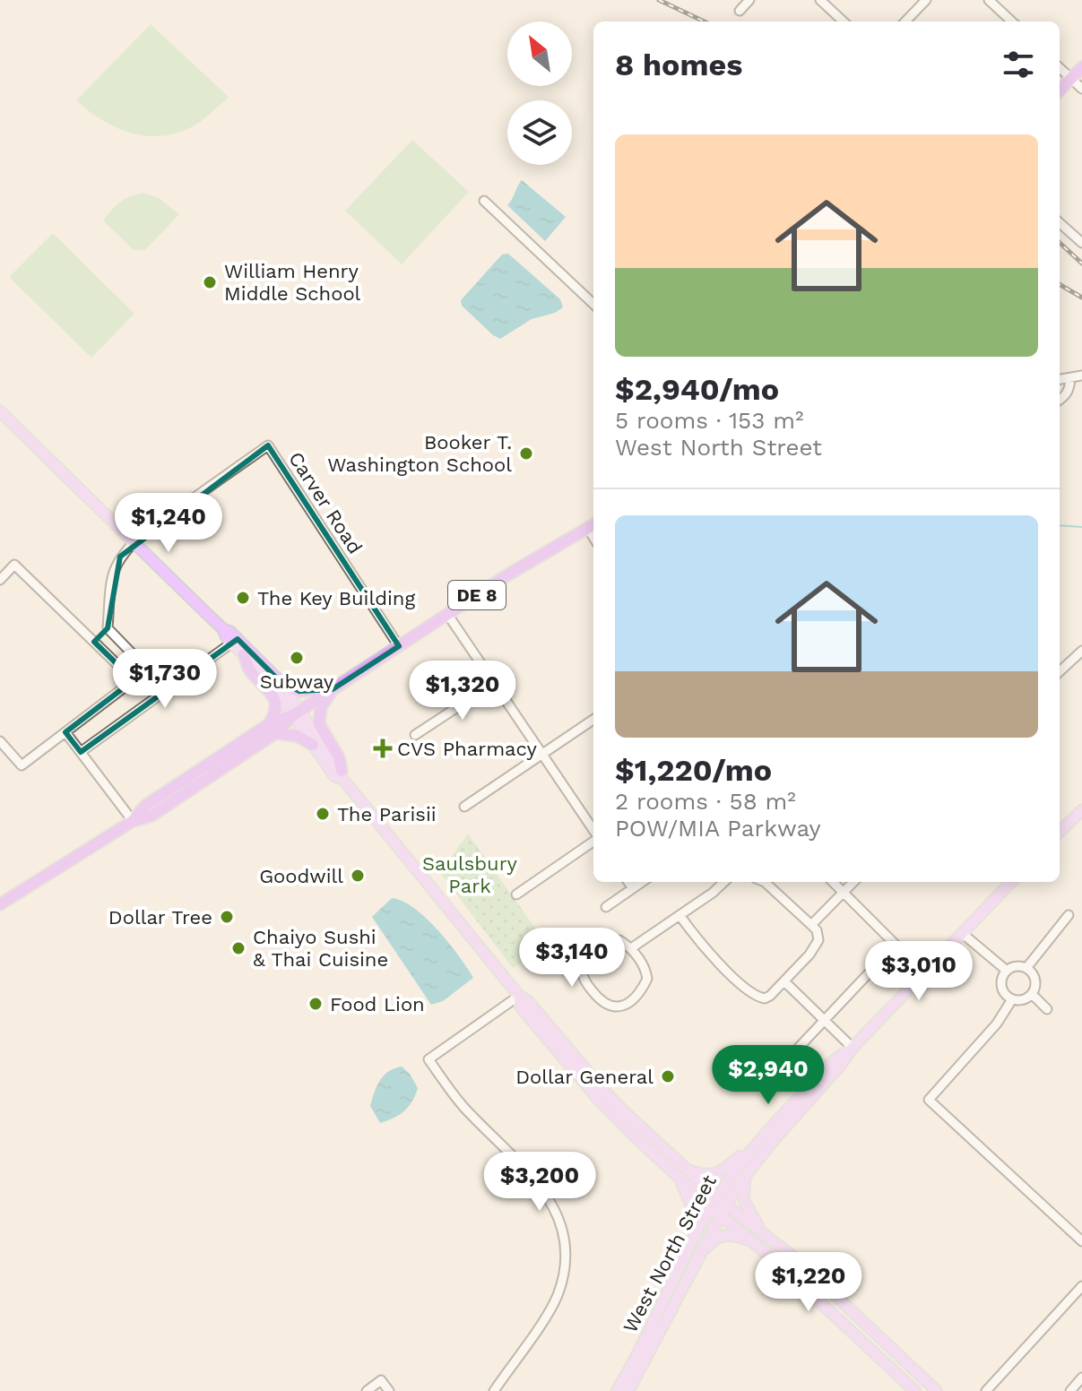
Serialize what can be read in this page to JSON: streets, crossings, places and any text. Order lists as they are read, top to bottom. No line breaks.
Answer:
{"streets":{"highway":["DE 8"],"main road":["West North Street"],"street":["Carver Road"]},"crossings":[["Carver Road","DE 8"]],"parks":["Saulsbury Park"],"places":{"other":["William Henry Middle School","Booker T. Washington School","The Key Building","Subway","The Parisii","Goodwill","Dollar Tree","Chaiyo Sushi & Thai Cuisine","Food Lion","Dollar General"],"health":["CVS Pharmacy"]},"north":"top left","page":{"heading":"8 homes","list":[{"name":"$2,940/mo","note":"5 rooms · 153 m² · West North Street"},{"name":"$1,220/mo","note":"2 rooms · 58 m² · POW/MIA Parkway"}],"price":["$1,240","$1,730","$1,320","$3,140","$3,010","$2,940","$3,200","$1,220"]}}
